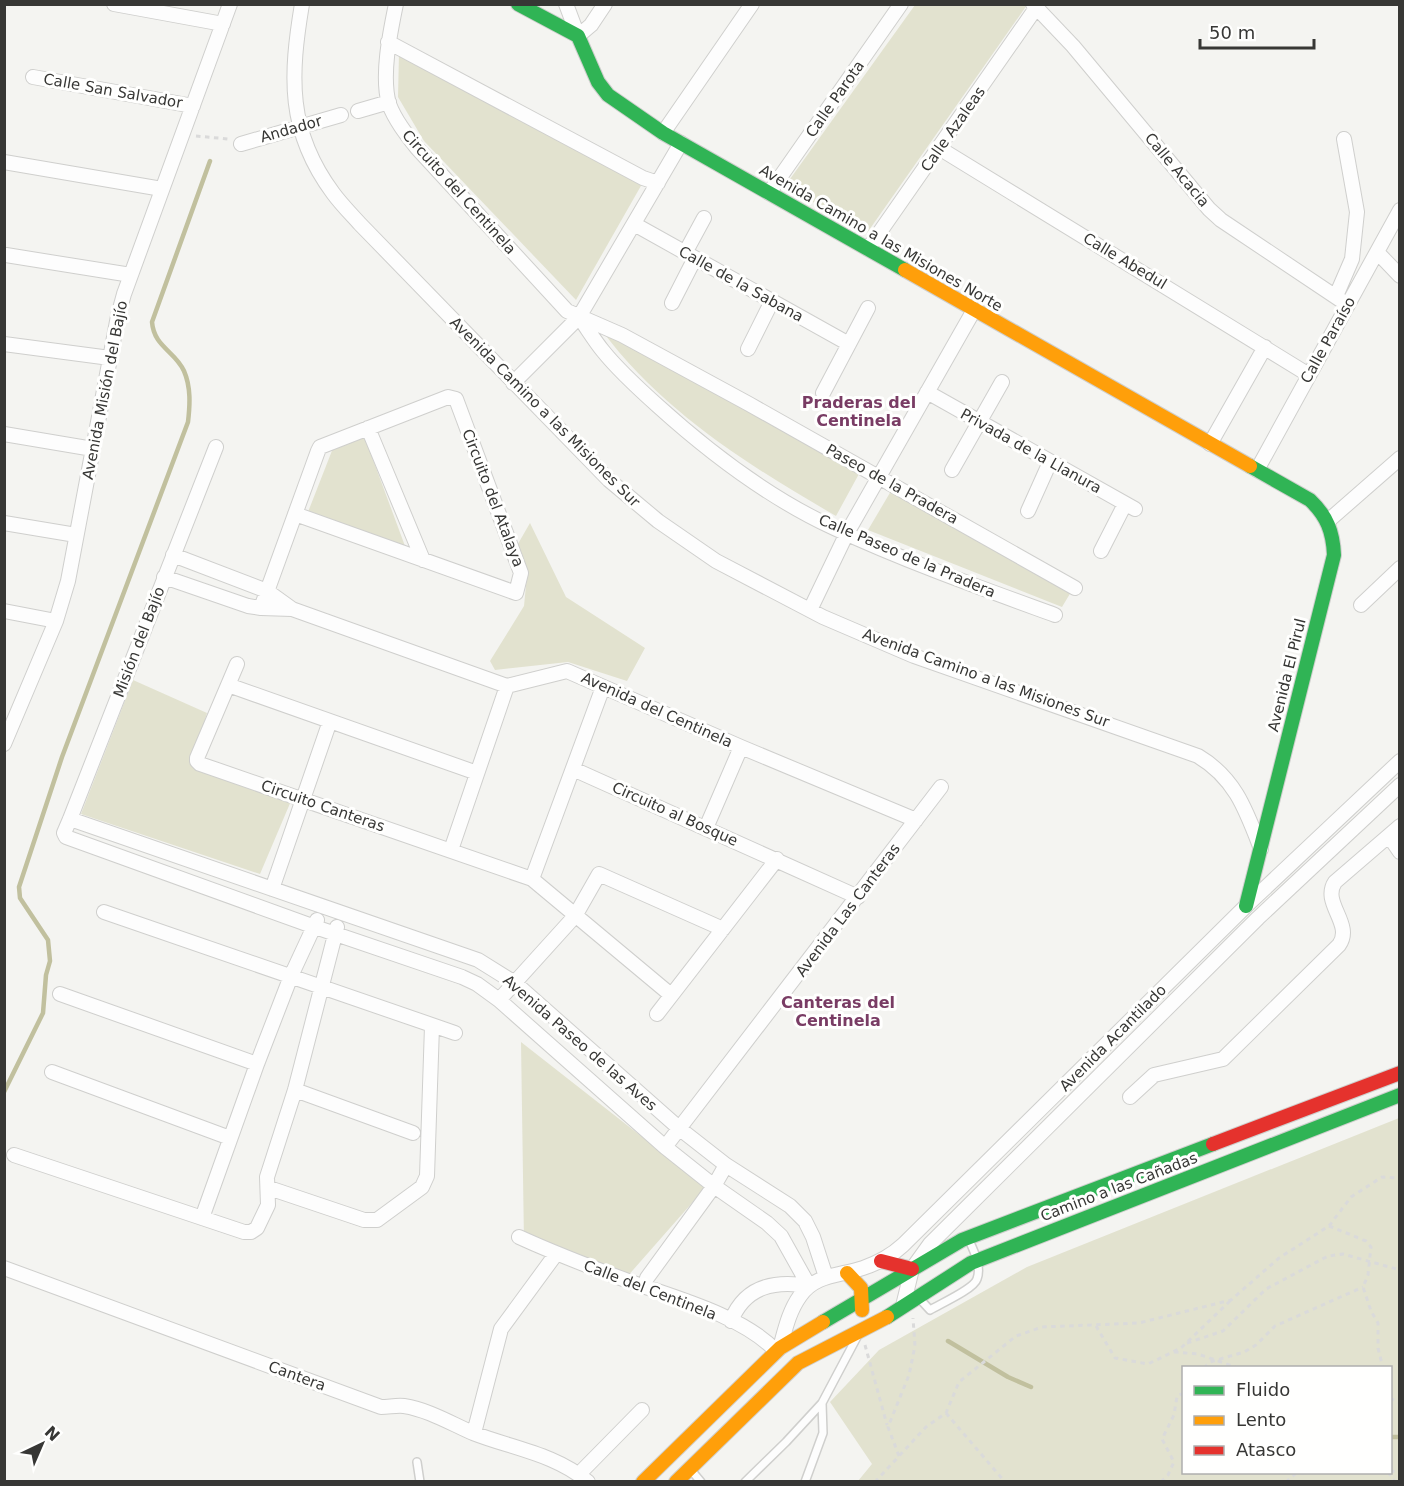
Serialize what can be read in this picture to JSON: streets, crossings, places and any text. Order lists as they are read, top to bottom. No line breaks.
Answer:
{"streets":{"main road":["Avenida Camino a las Misiones Norte","Avenida El Pirul","Camino a las Cañadas"],"street":["Calle San Salvador","Calle Parota","Andador","Calle Azaleas","Calle Acacia","Circuito del Centinela","Calle Abedul","Calle de la Sabana","Calle Paraíso","Avenida Misión del Bajío","Avenida Camino a las Misiones Sur","Privada de la Llanura","Paseo de la Pradera","Circuito del Atalaya","Calle Paseo de la Pradera","Misión del Bajío","Avenida del Centinela","Circuito Canteras","Circuito al Bosque","Avenida Las Canteras","Avenida Acantilado","Avenida Paseo de las Aves","Calle del Centinela","Cantera"]},"crossings":[["Calle San Salvador","Avenida Misión del Bajío"],["Calle Parota","Avenida Camino a las Misiones Norte"],["Andador","Avenida Camino a las Misiones Sur"],["Calle Azaleas","Calle Acacia"],["Calle Azaleas","Avenida Camino a las Misiones Norte"],["Calle Azaleas","Calle Abedul"],["Calle Acacia","Calle Paraíso"],["Circuito del Centinela","Paseo de la Pradera"],["Circuito del Centinela","Calle Paseo de la Pradera"],["Avenida Camino a las Misiones Norte","Calle Paraíso"],["Calle Abedul","Calle Paraíso"],["Avenida Camino a las Misiones Sur","Avenida El Pirul"],["Paseo de la Pradera","Calle Paseo de la Pradera"],["Misión del Bajío","Avenida Paseo de las Aves"],["Avenida El Pirul","Avenida Acantilado"],["Avenida del Centinela","Avenida Las Canteras"],["Circuito al Bosque","Avenida Las Canteras"],["Avenida Las Canteras","Avenida Paseo de las Aves"],["Avenida Acantilado","Avenida Paseo de las Aves"],["Avenida Acantilado","Camino a las Cañadas"],["Avenida Acantilado","Calle del Centinela"],["Camino a las Cañadas","Calle del Centinela"]],"districts":["Praderas del Centinela","Canteras del Centinela"],"legend":["Fluido","Lento","Atasco"],"scale_bar":"50 m","north":"top right"}
